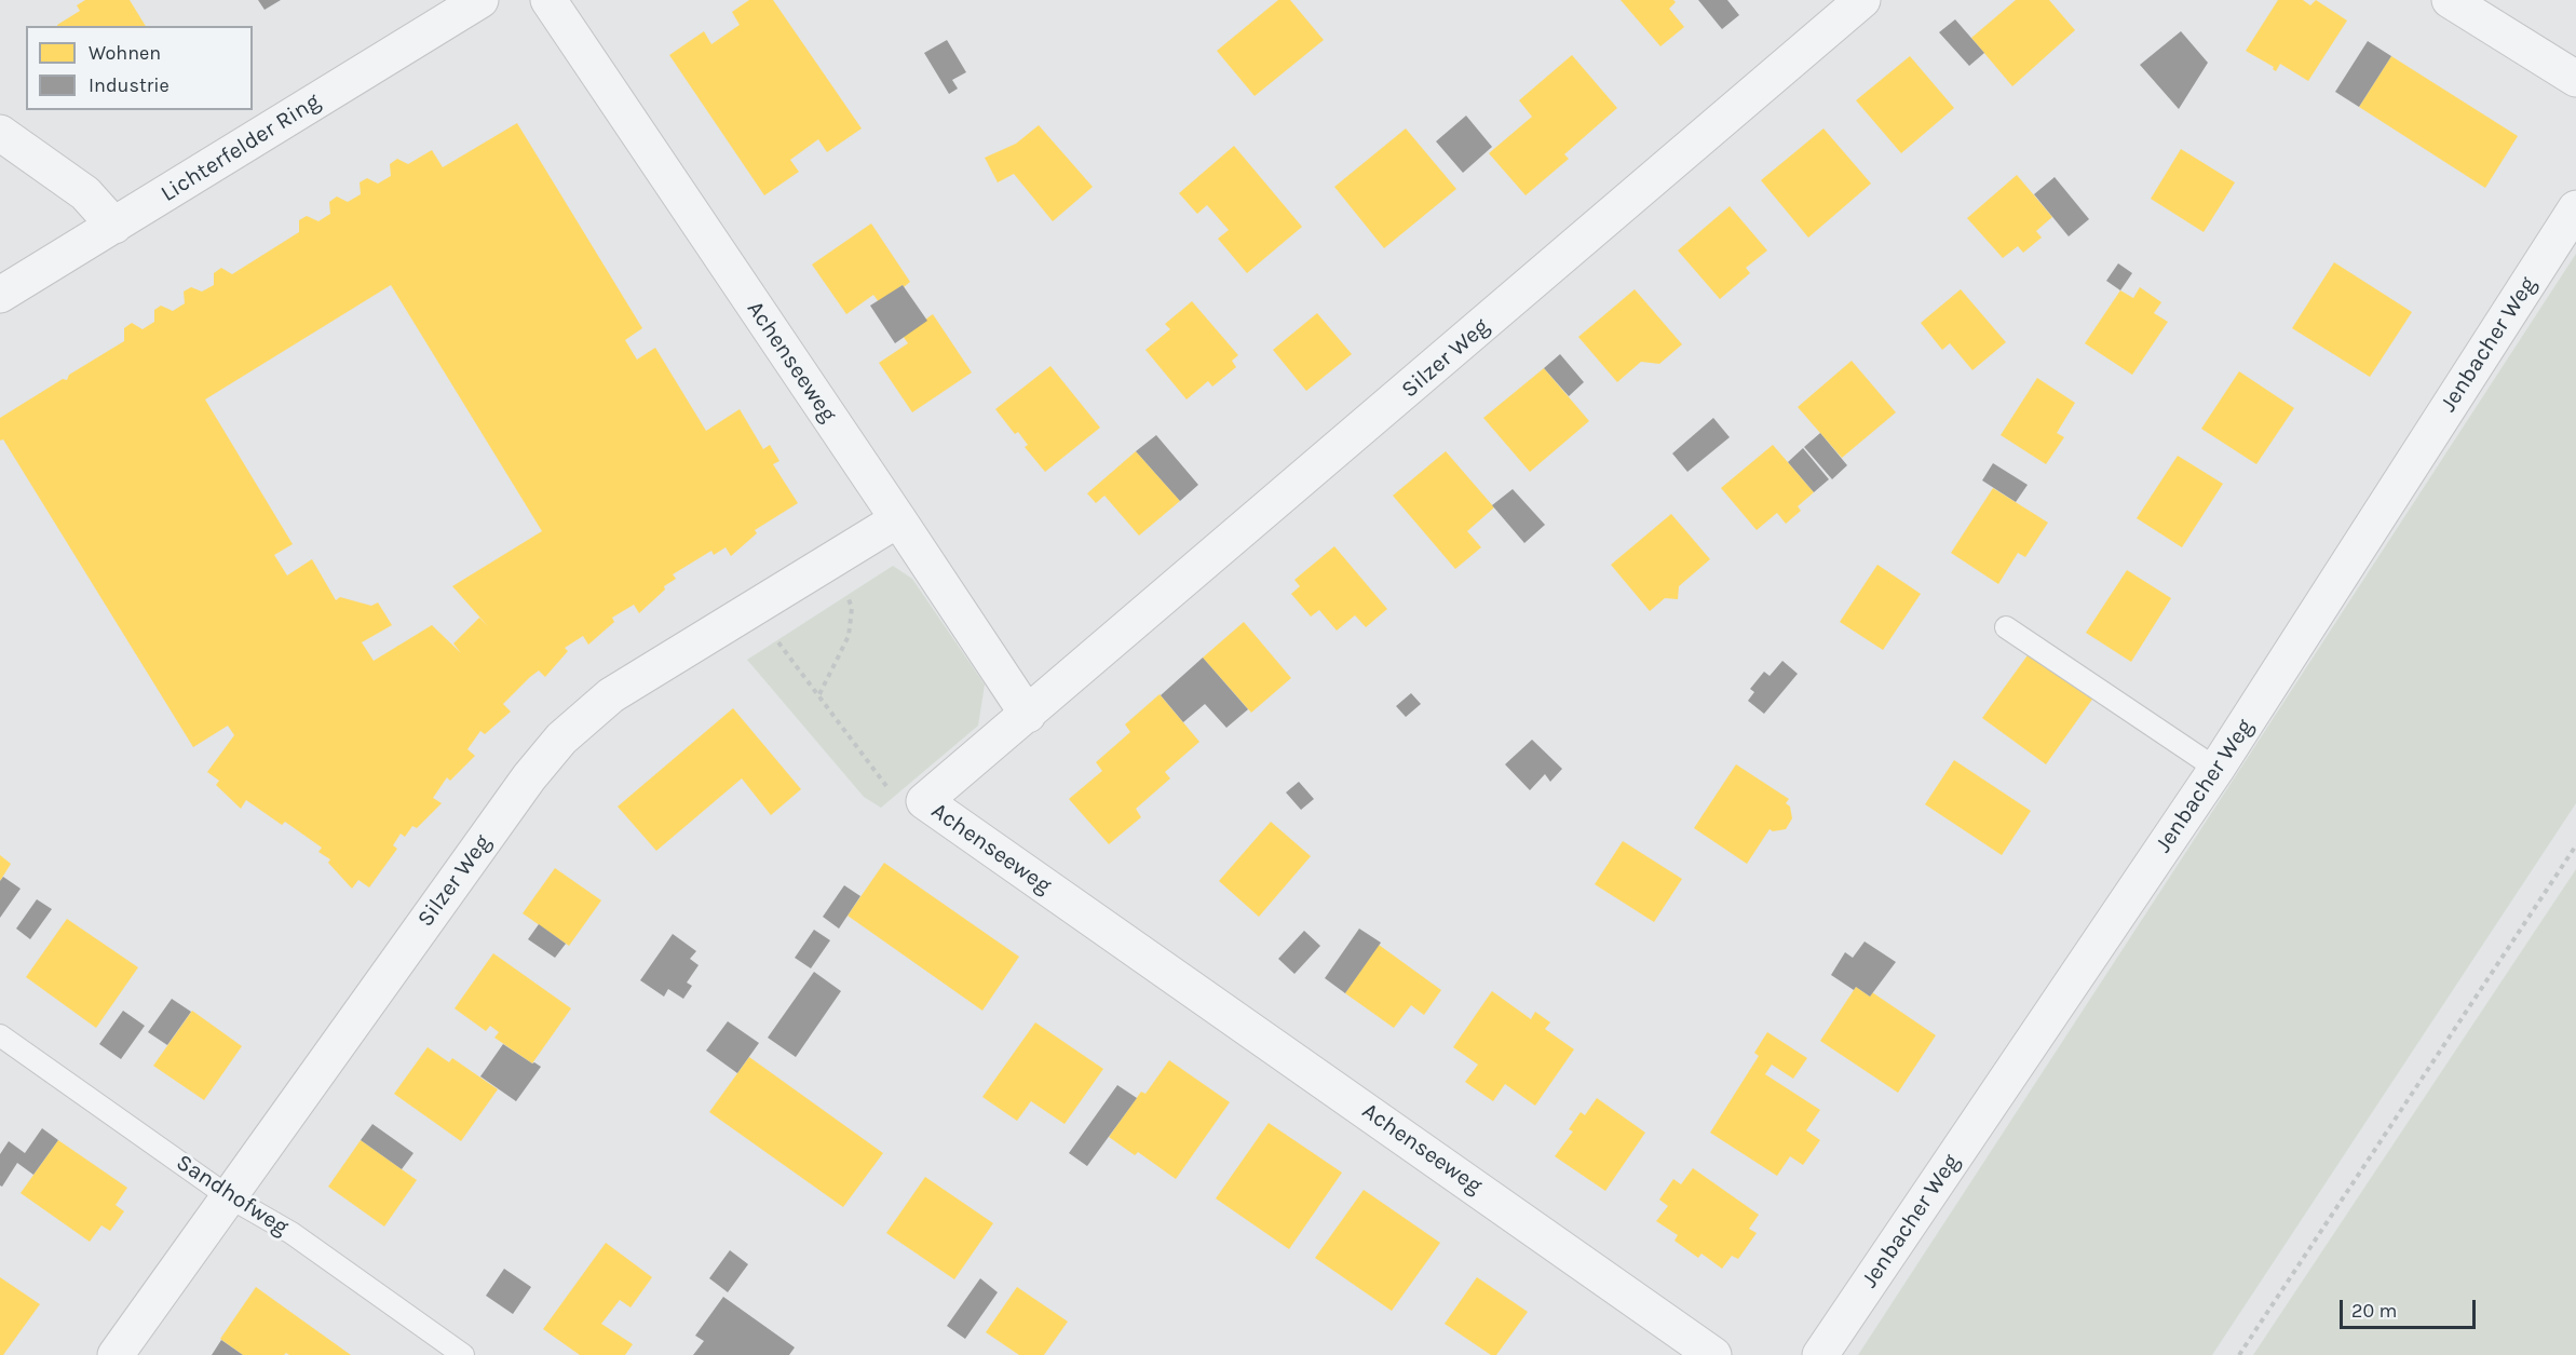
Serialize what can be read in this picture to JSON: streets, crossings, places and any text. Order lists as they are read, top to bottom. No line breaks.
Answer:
{"streets":{"street":["Lichterfelder Ring","Jenbacher Weg","Silzer Weg","Achenseeweg"],"lane":["Sandhofweg"]},"crossings":[["Silzer Weg","Achenseeweg"],["Silzer Weg","Sandhofweg"]],"legend":["Wohnen","Industrie"],"scale_bar":"20 m"}
